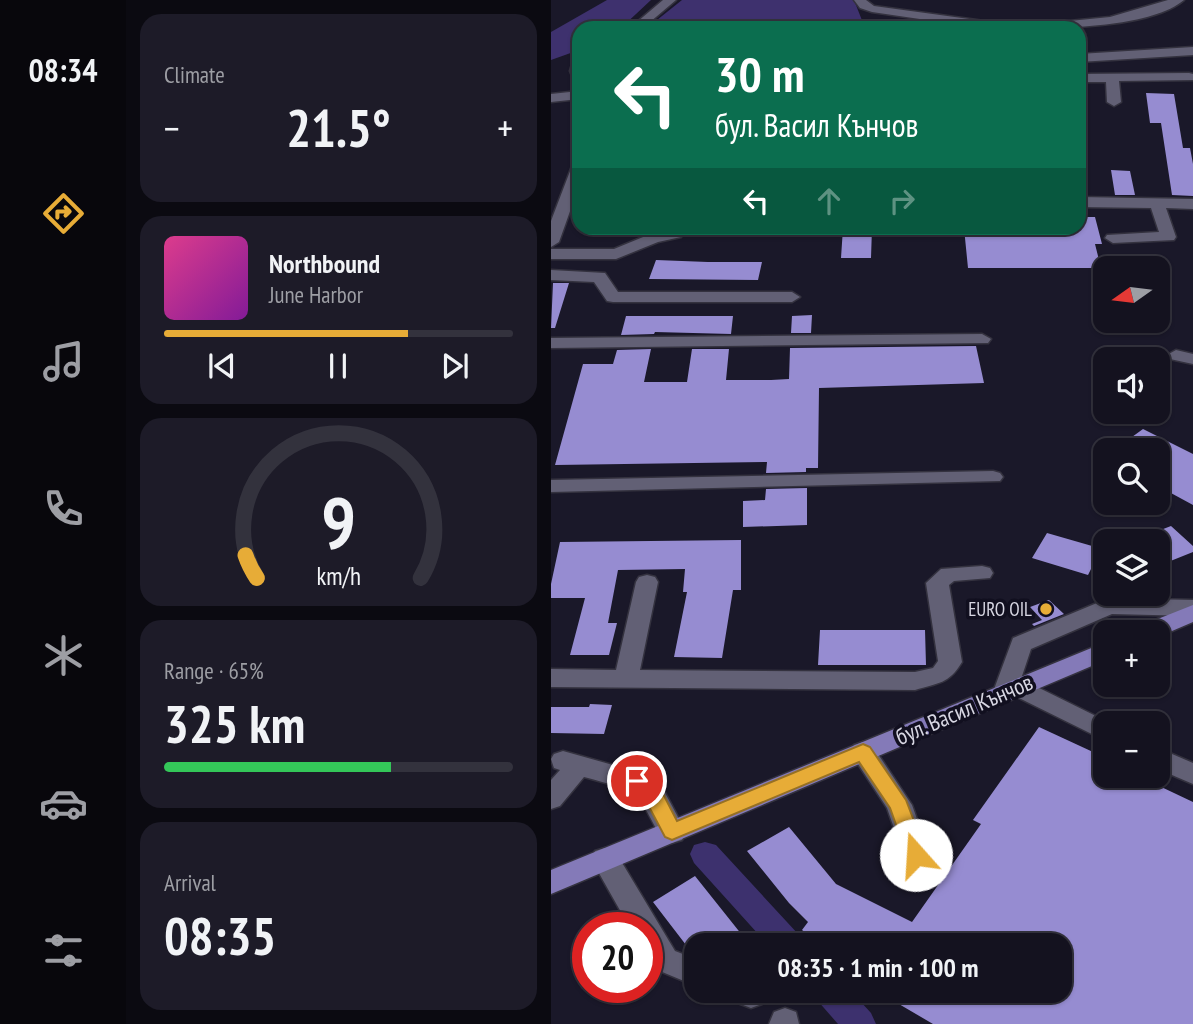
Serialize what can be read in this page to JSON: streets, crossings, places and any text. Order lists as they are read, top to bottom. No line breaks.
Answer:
{"streets":{"main road":["бул. Васил Кънчов"]},"places":["EURO OIL"],"north":"left","page":{"tabs":"08:34","tile":["Climate",["Range · 65%","325 km"],["Arrival","08:35"]],"turn":["30 m","бул. Васил Кънчов"],"heat":["−","21.5°","+"],"song":["Northbound","June Harbor"],"map_buttons":["+","−"],"limit":"20","trip":"08:35 · 1 min · 100 m","gauge":["9","km/h"]}}
